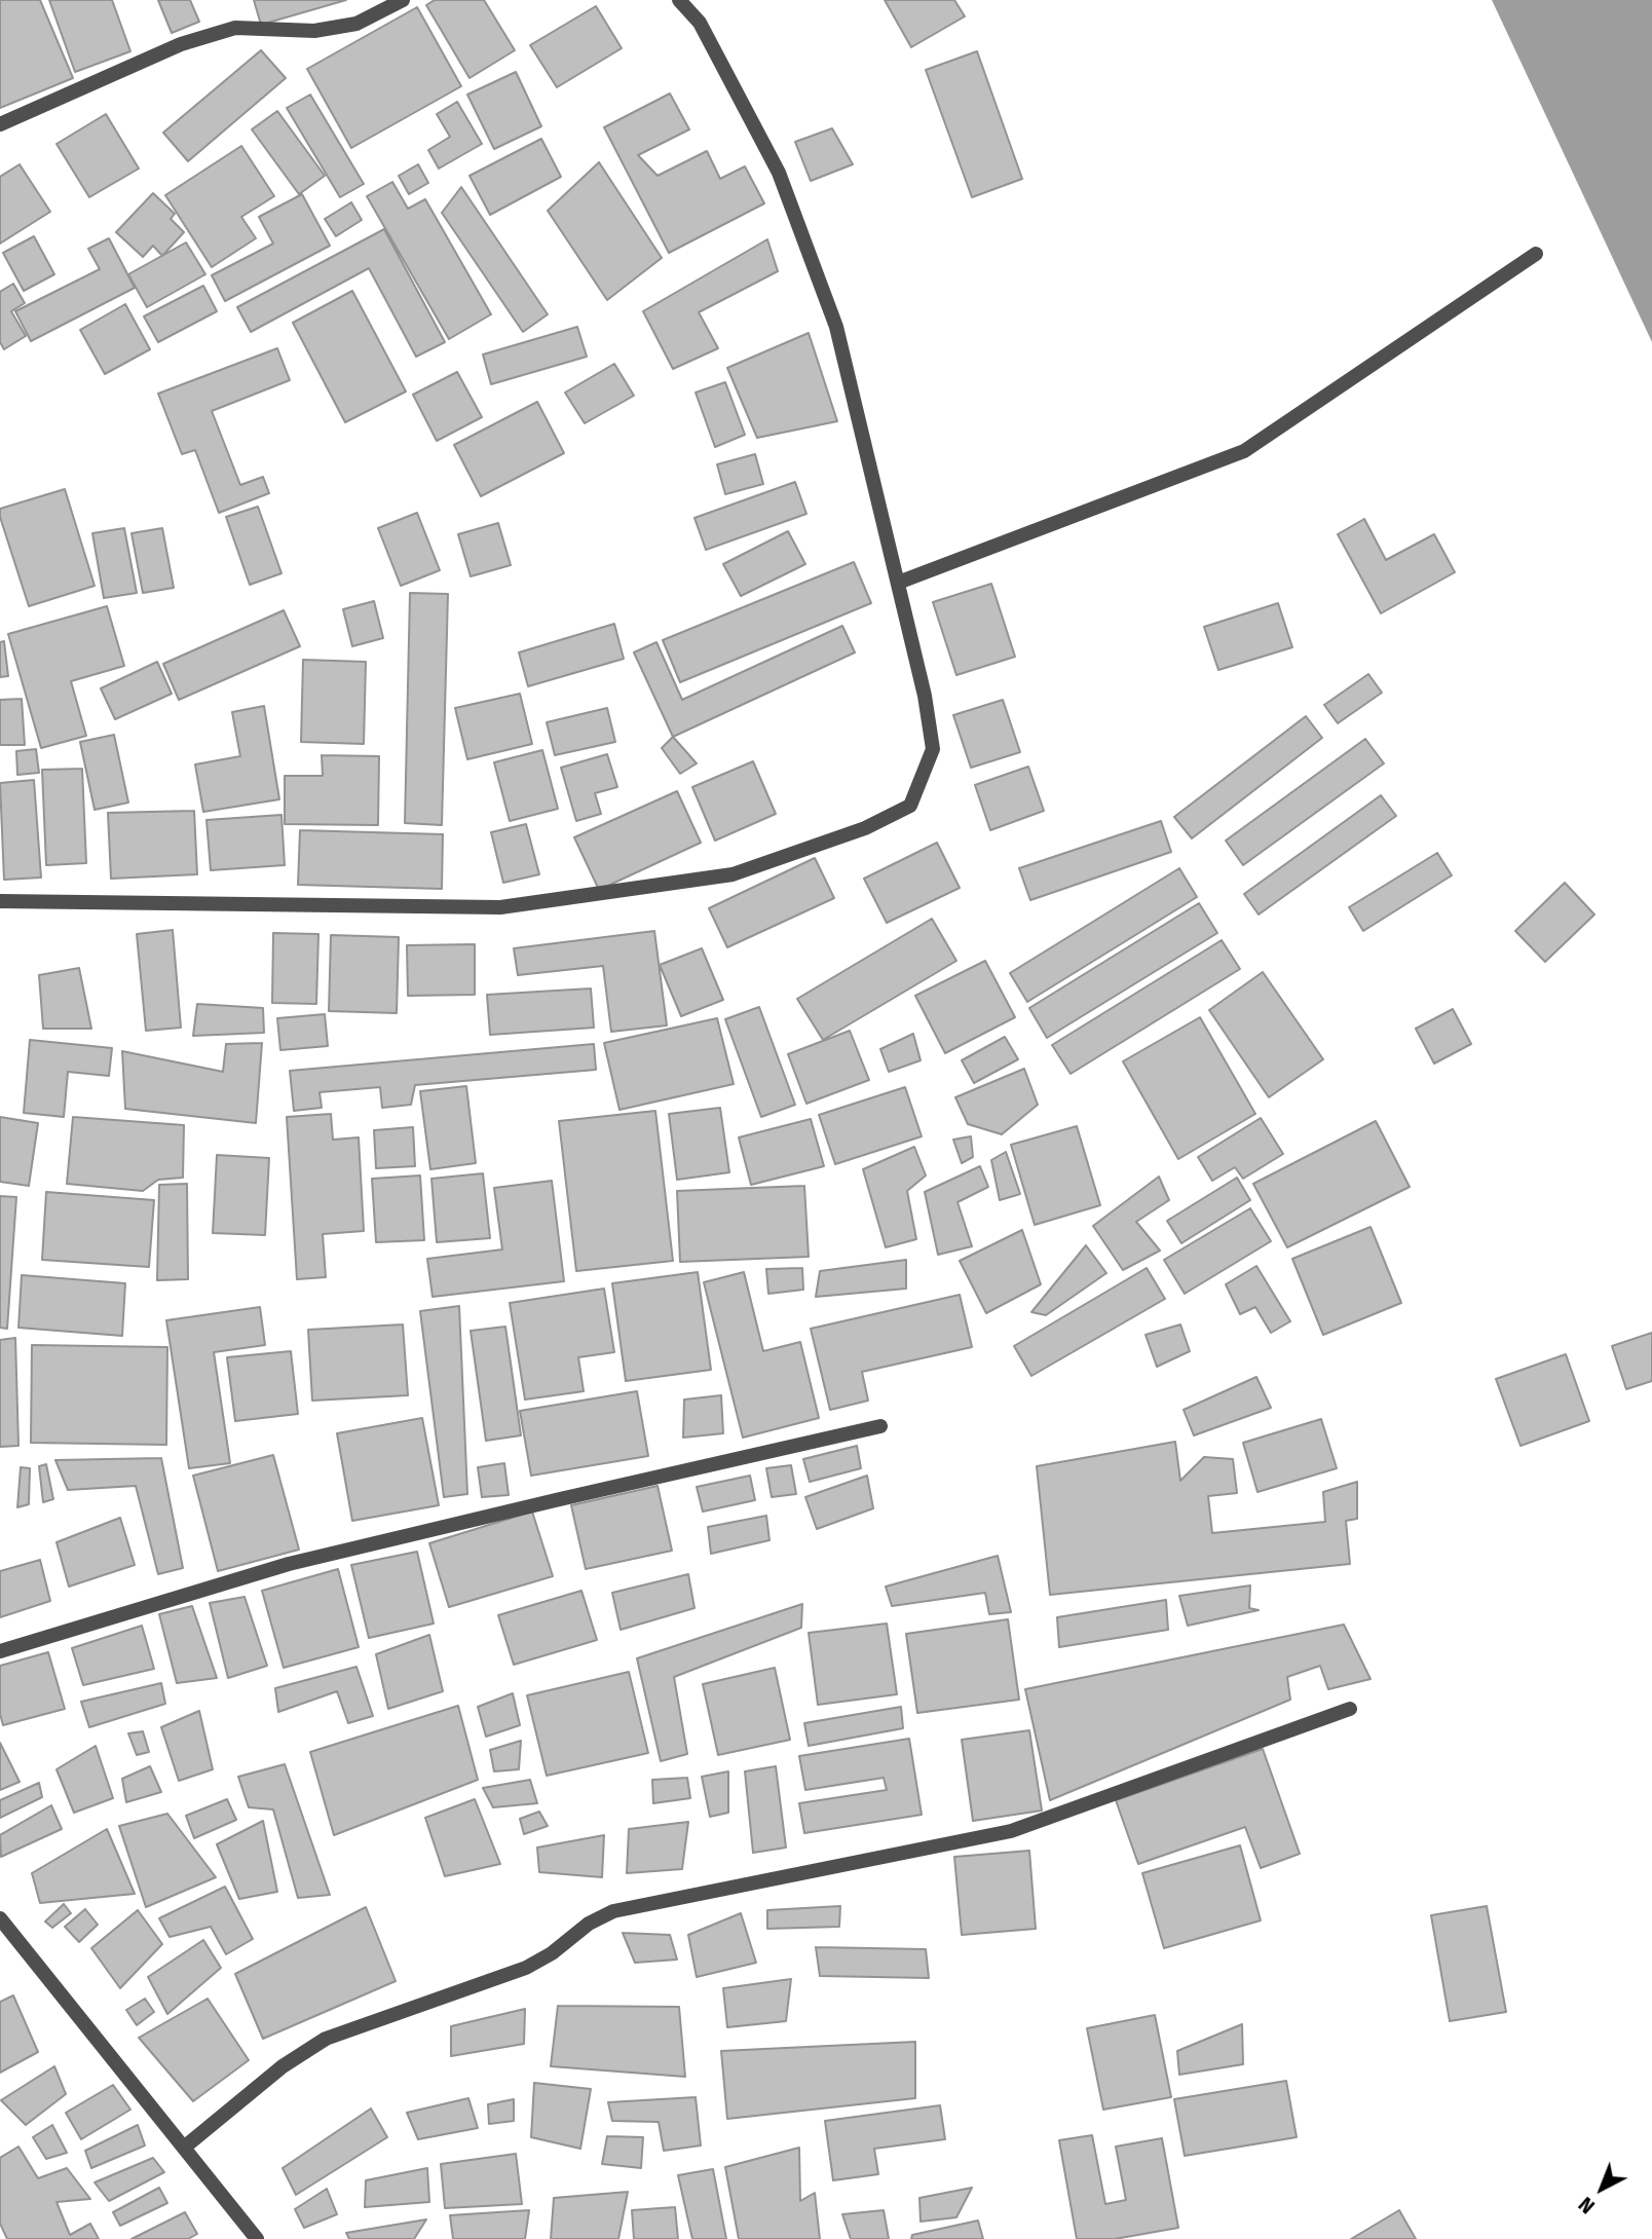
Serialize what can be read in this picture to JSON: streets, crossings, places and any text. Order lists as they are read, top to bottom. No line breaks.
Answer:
{"north":"bottom left"}
